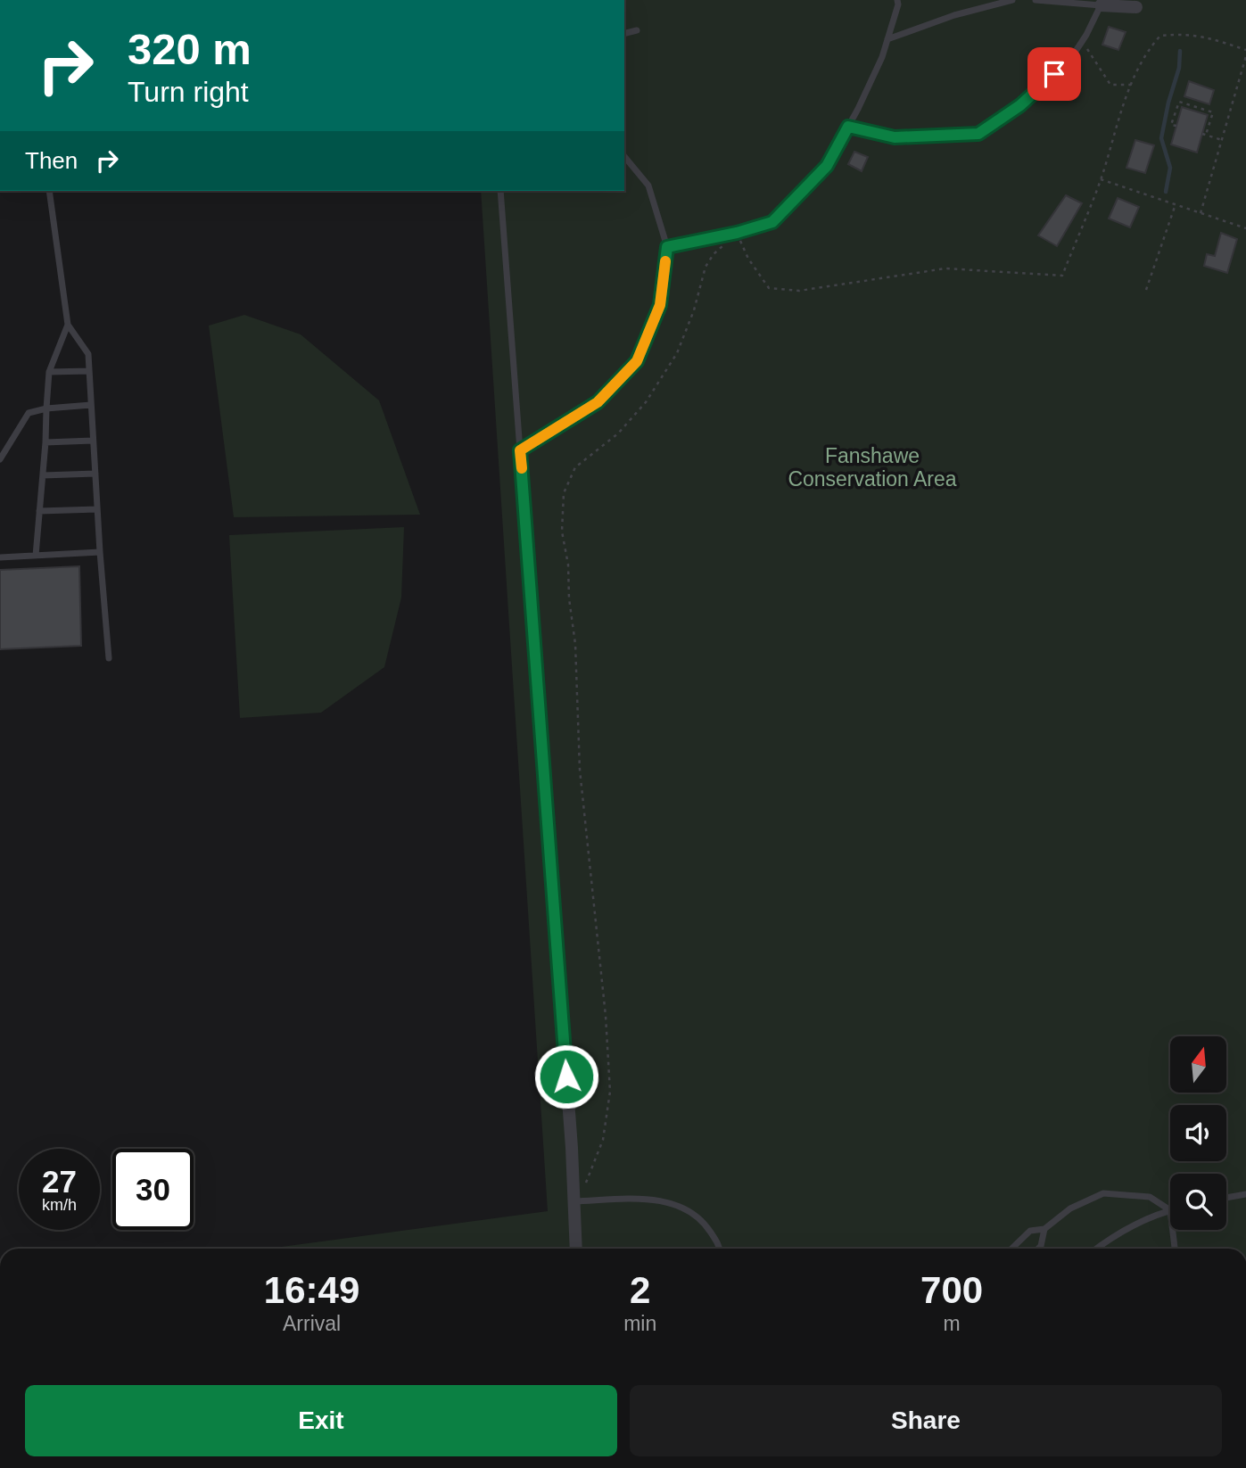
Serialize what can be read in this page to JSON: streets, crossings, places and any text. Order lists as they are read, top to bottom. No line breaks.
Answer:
{"parks":["Fanshawe Conservation Area"],"north":"top","page":{"turn":["320 m","Turn right"],"then":"Then","speed":"27 km/h","limit":"30","eta":["16:49","Arrival","2","min","700","m"],"buttons":["Exit","Share"]}}
